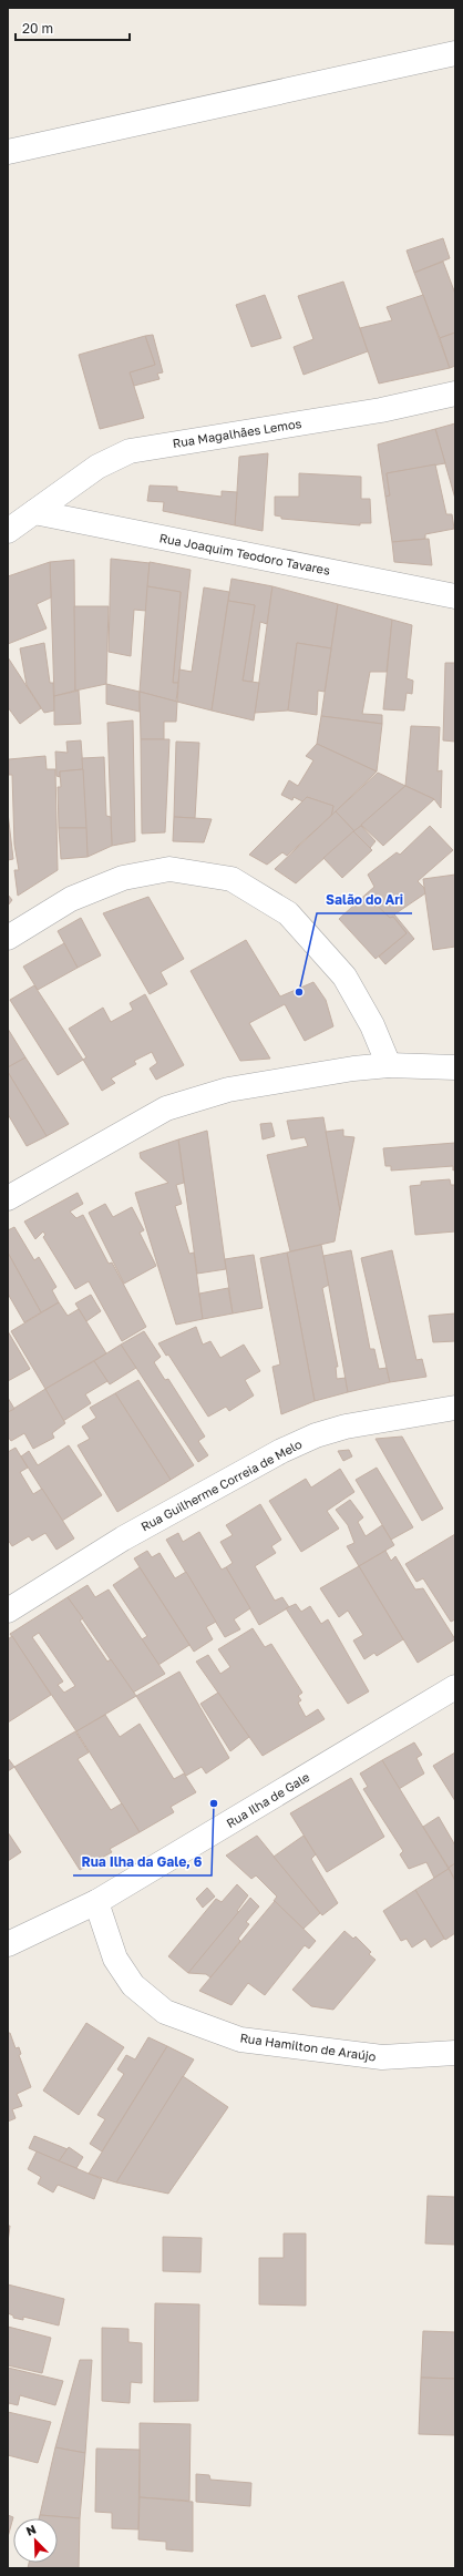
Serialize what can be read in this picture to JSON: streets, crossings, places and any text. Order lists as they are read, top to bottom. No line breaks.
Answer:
{"streets":{"street":["Rua Magalhães Lemos","Rua Joaquim Teodoro Tavares","Rua Guilherme Correia de Melo","Rua Ilha de Gale","Rua Hamilton de Araújo"]},"crossings":[["Rua Magalhães Lemos","Rua Joaquim Teodoro Tavares"],["Rua Ilha de Gale","Rua Hamilton de Araújo"]],"places":["Salão do Ari","Rua Ilha da Gale, 6"],"scale_bar":"20 m","north":"top left"}
